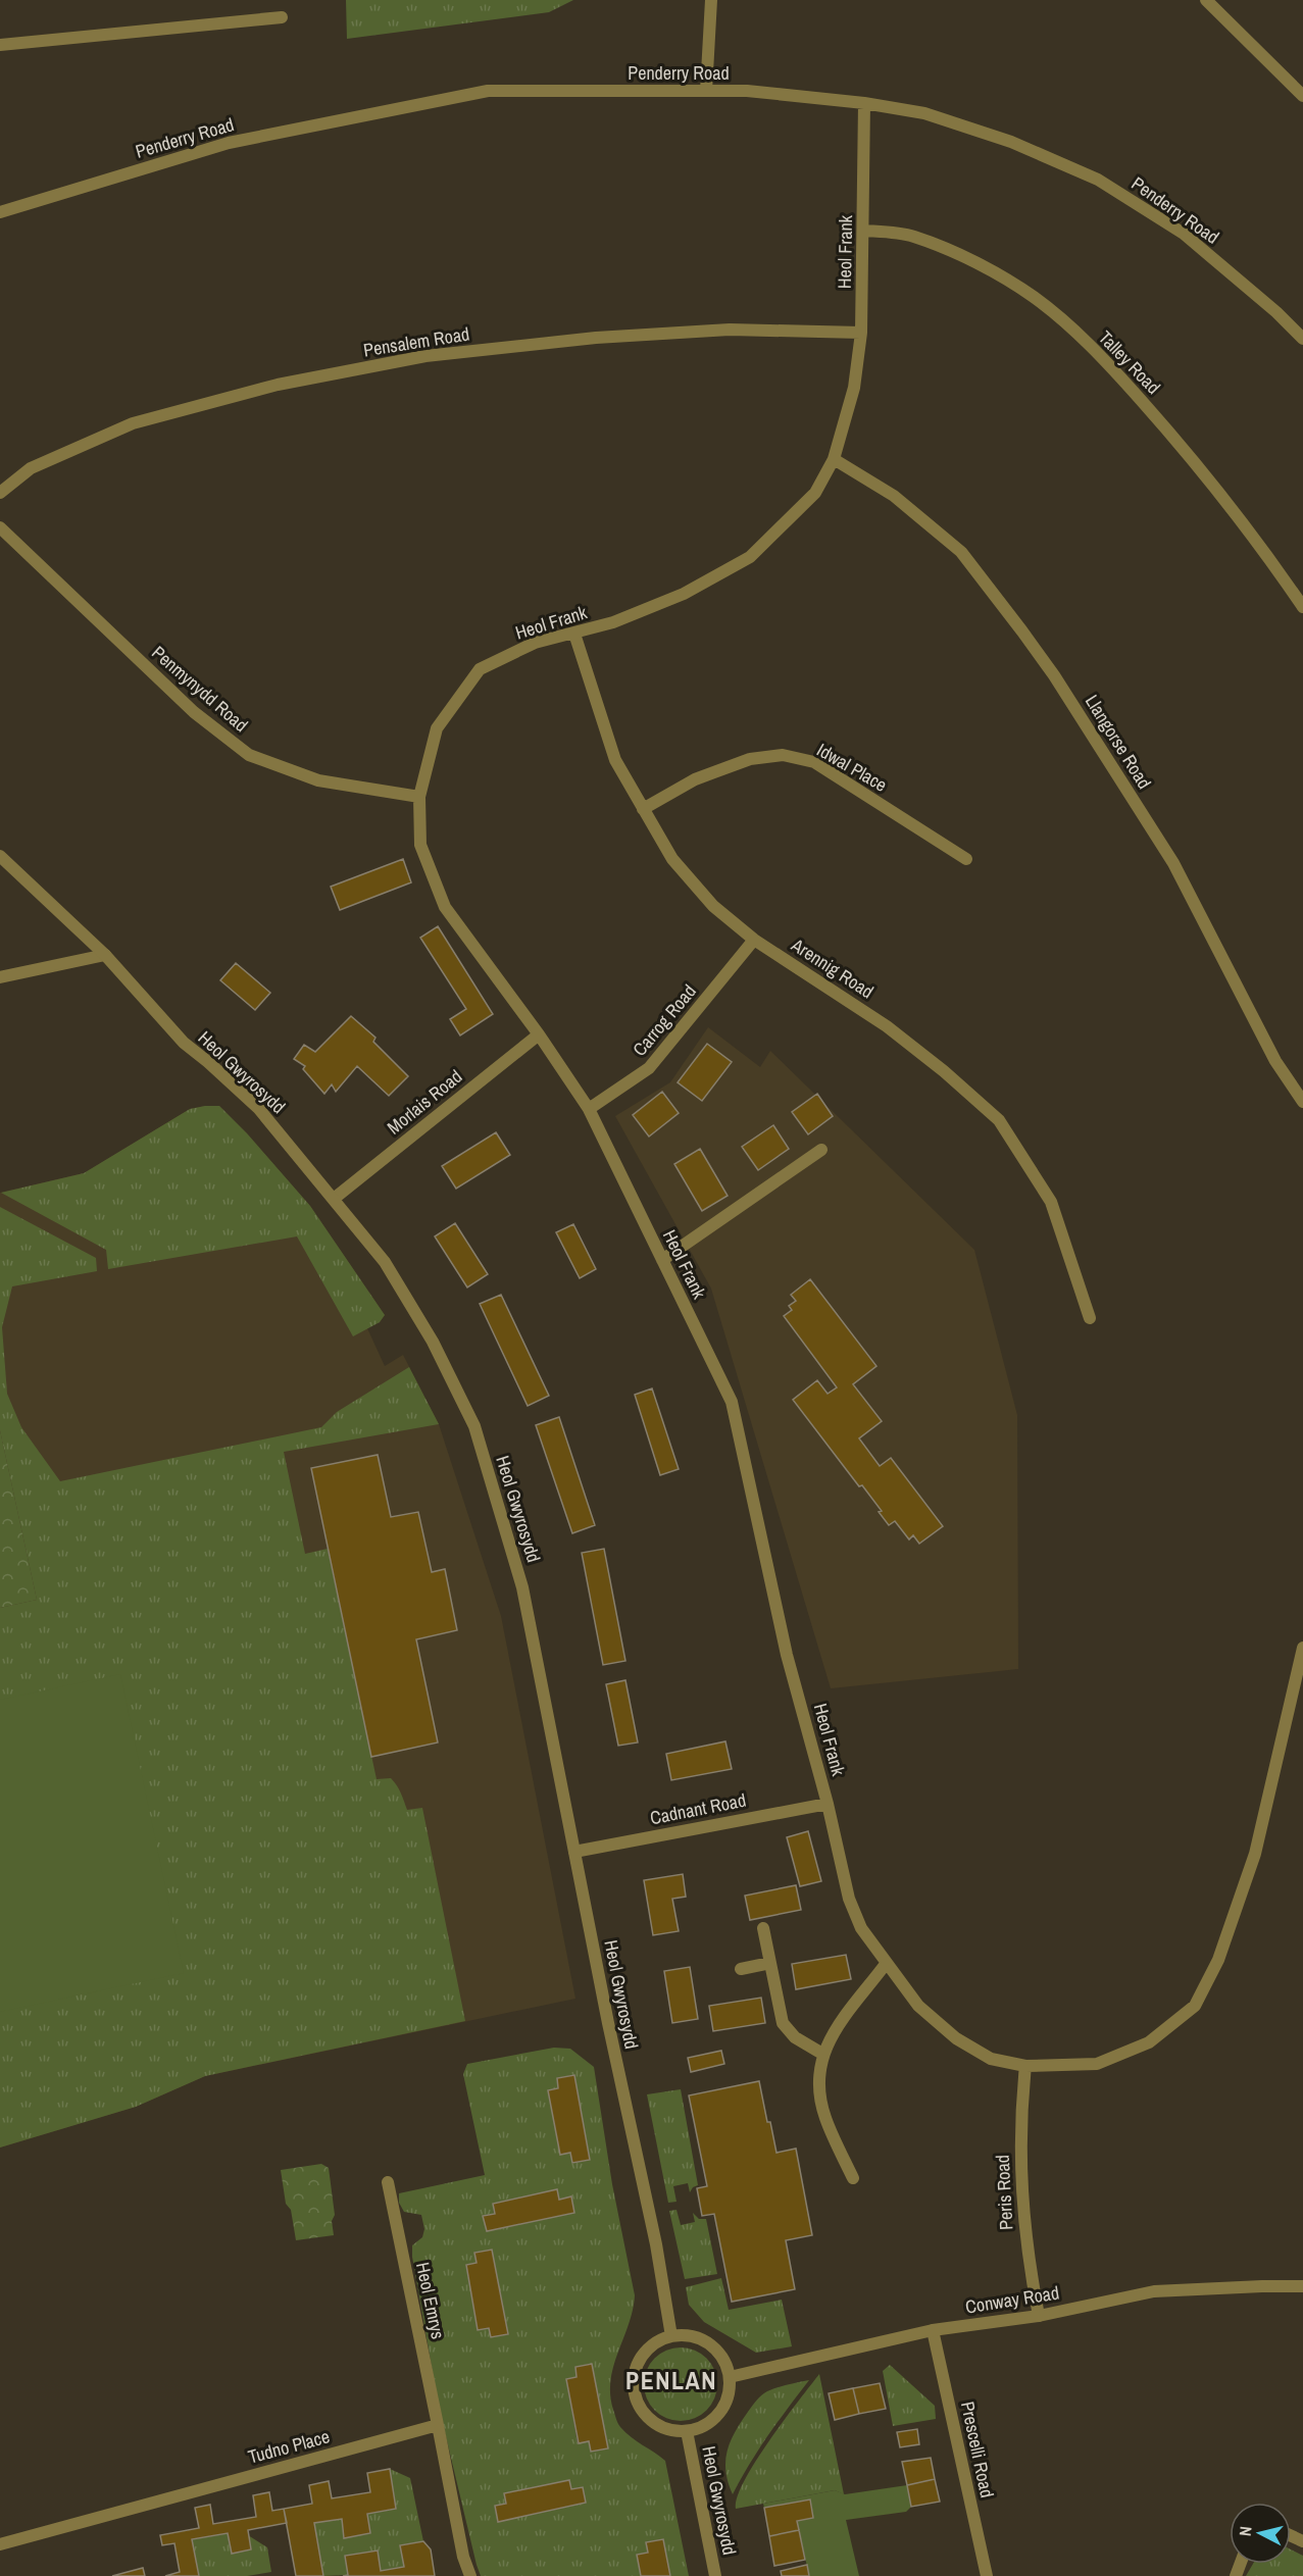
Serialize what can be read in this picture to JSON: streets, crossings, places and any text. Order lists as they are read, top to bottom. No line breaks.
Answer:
{"streets":{"street":["Penderry Road","Heol Frank","Pensalem Road","Talley Road","Penmynydd Road","Llangorse Road","Idwal Place","Arennig Road","Carrog Road","Heol Gwyrosydd","Morlais Road","Cadnant Road","Peris Road","Conway Road","Heol Emrys","Tudno Place","Prescelli Road"]},"crossings":[["Penderry Road","Heol Frank"],["Heol Frank","Pensalem Road"],["Heol Frank","Talley Road"],["Heol Frank","Penmynydd Road"],["Heol Frank","Llangorse Road"],["Heol Frank","Arennig Road"],["Heol Frank","Carrog Road"],["Heol Frank","Morlais Road"],["Heol Frank","Cadnant Road"],["Heol Frank","Peris Road"],["Idwal Place","Arennig Road"],["Arennig Road","Carrog Road"],["Heol Gwyrosydd","Morlais Road"],["Heol Gwyrosydd","Cadnant Road"],["Heol Gwyrosydd","Conway Road"],["Peris Road","Conway Road"],["Conway Road","Prescelli Road"],["Heol Emrys","Tudno Place"]],"districts":["PENLAN"],"north":"left"}
